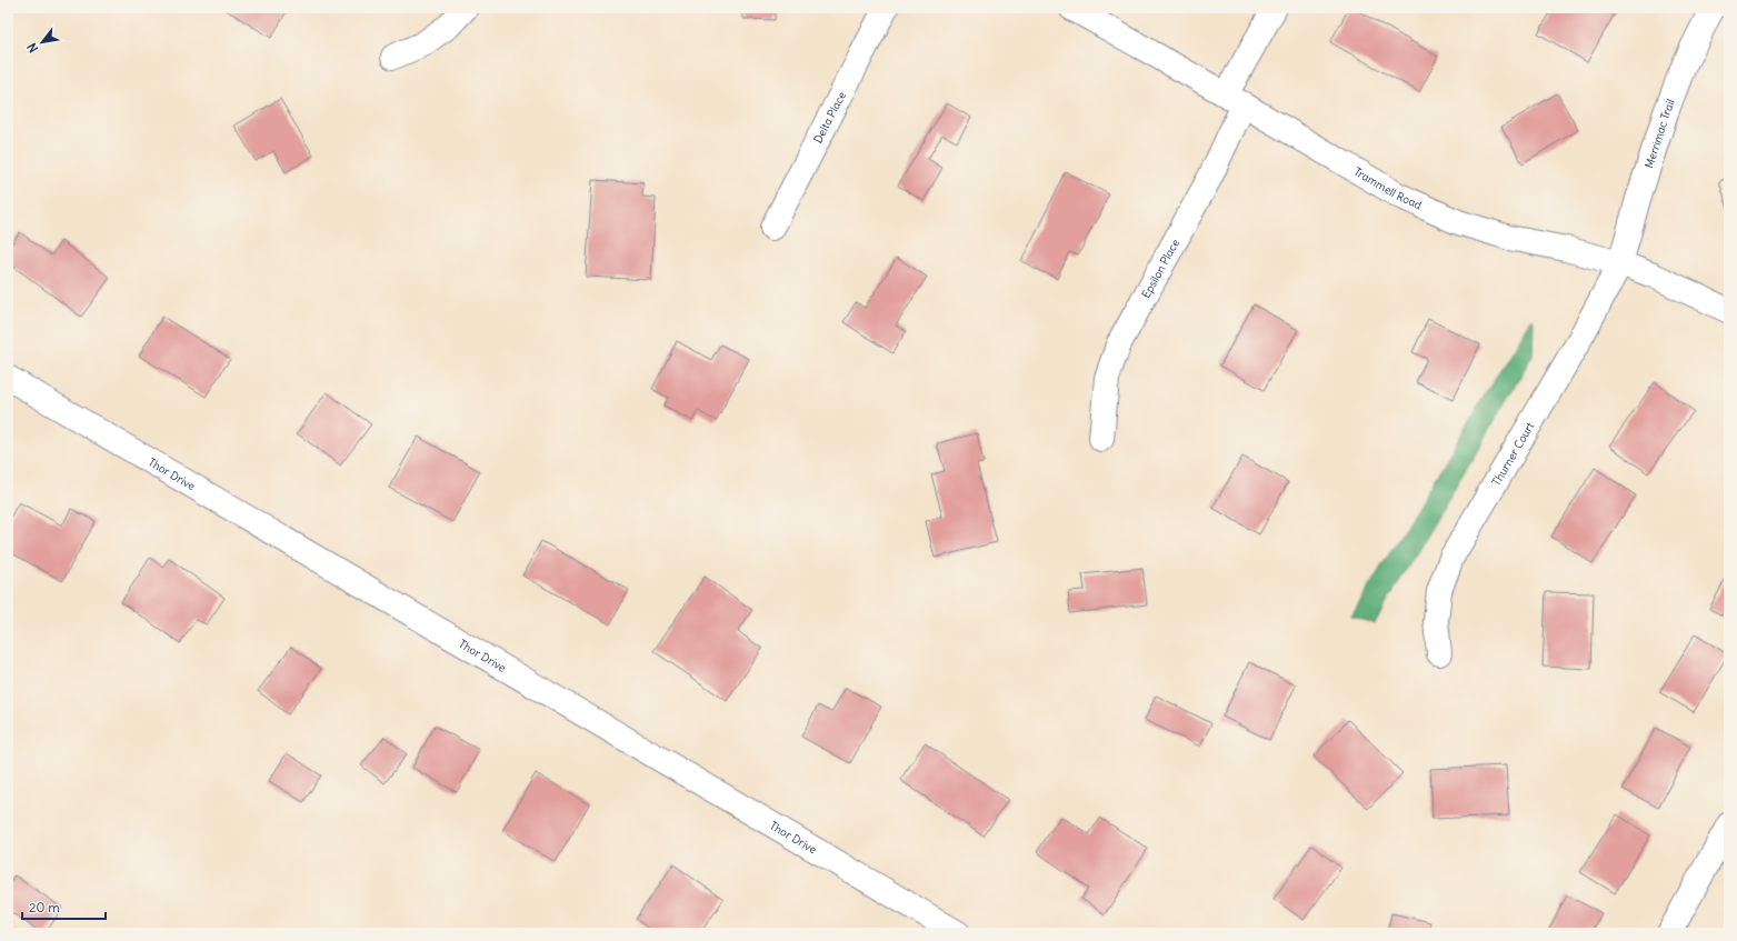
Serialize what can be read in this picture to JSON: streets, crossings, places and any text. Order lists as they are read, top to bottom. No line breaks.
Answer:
{"streets":{"street":["Delta Place","Merrimac Trail","Trammell Road","Epsilon Place","Thurner Court","Thor Drive"]},"crossings":[["Merrimac Trail","Trammell Road"],["Merrimac Trail","Thurner Court"],["Trammell Road","Epsilon Place"],["Trammell Road","Thurner Court"]],"scale_bar":"20 m","north":"bottom left"}
